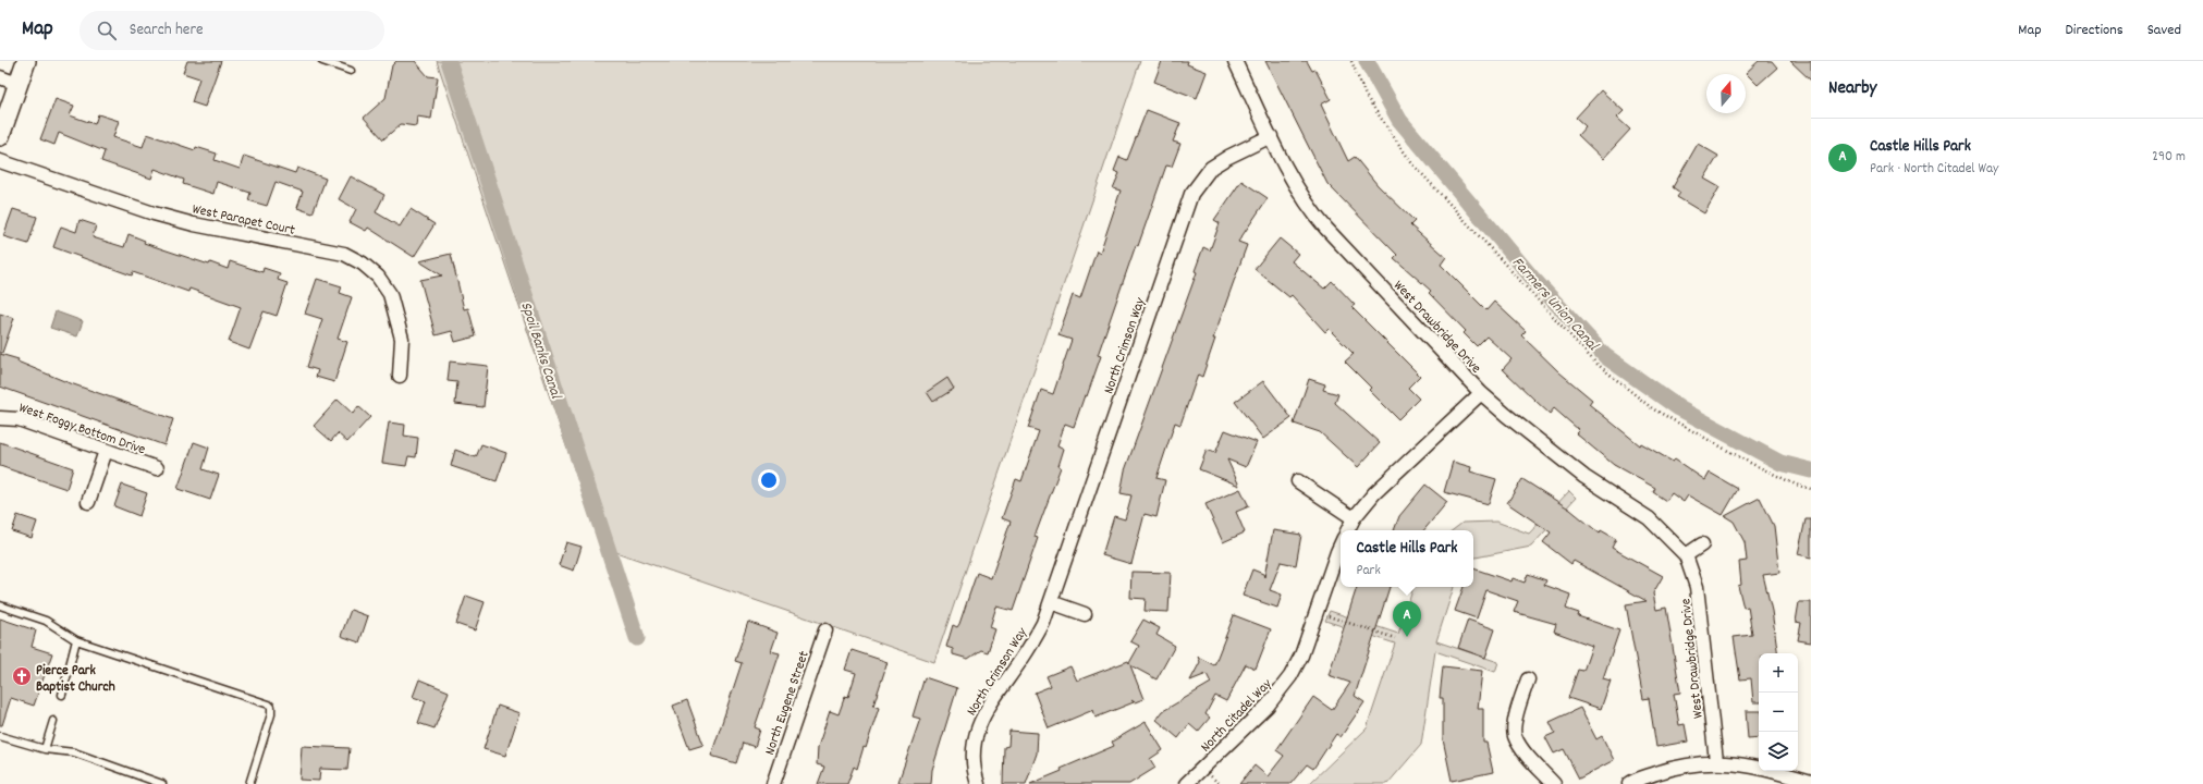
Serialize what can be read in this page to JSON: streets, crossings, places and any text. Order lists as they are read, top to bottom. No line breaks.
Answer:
{"streets":{"street":["West Parapet Court","West Drawbridge Drive","North Crimson Way","West Foggy Bottom Drive","North Eugene Street","North Citadel Way"]},"crossings":[["West Drawbridge Drive","North Crimson Way"]],"water":["Farmers Union Canal","Spoil Banks Canal"],"places":{"church":["Pierce Park Baptist Church"]},"north":"top","page":{"header":"Map","search":"Search here","nav":["Map","Directions","Saved"],"heading":"Nearby","list":[{"mark":"A","name":"Castle Hills Park","note":"Park · North Citadel Way","value":"290 m"}],"popup":["Castle Hills Park","Park"],"pins":"A","map_buttons":["+","−"]}}
